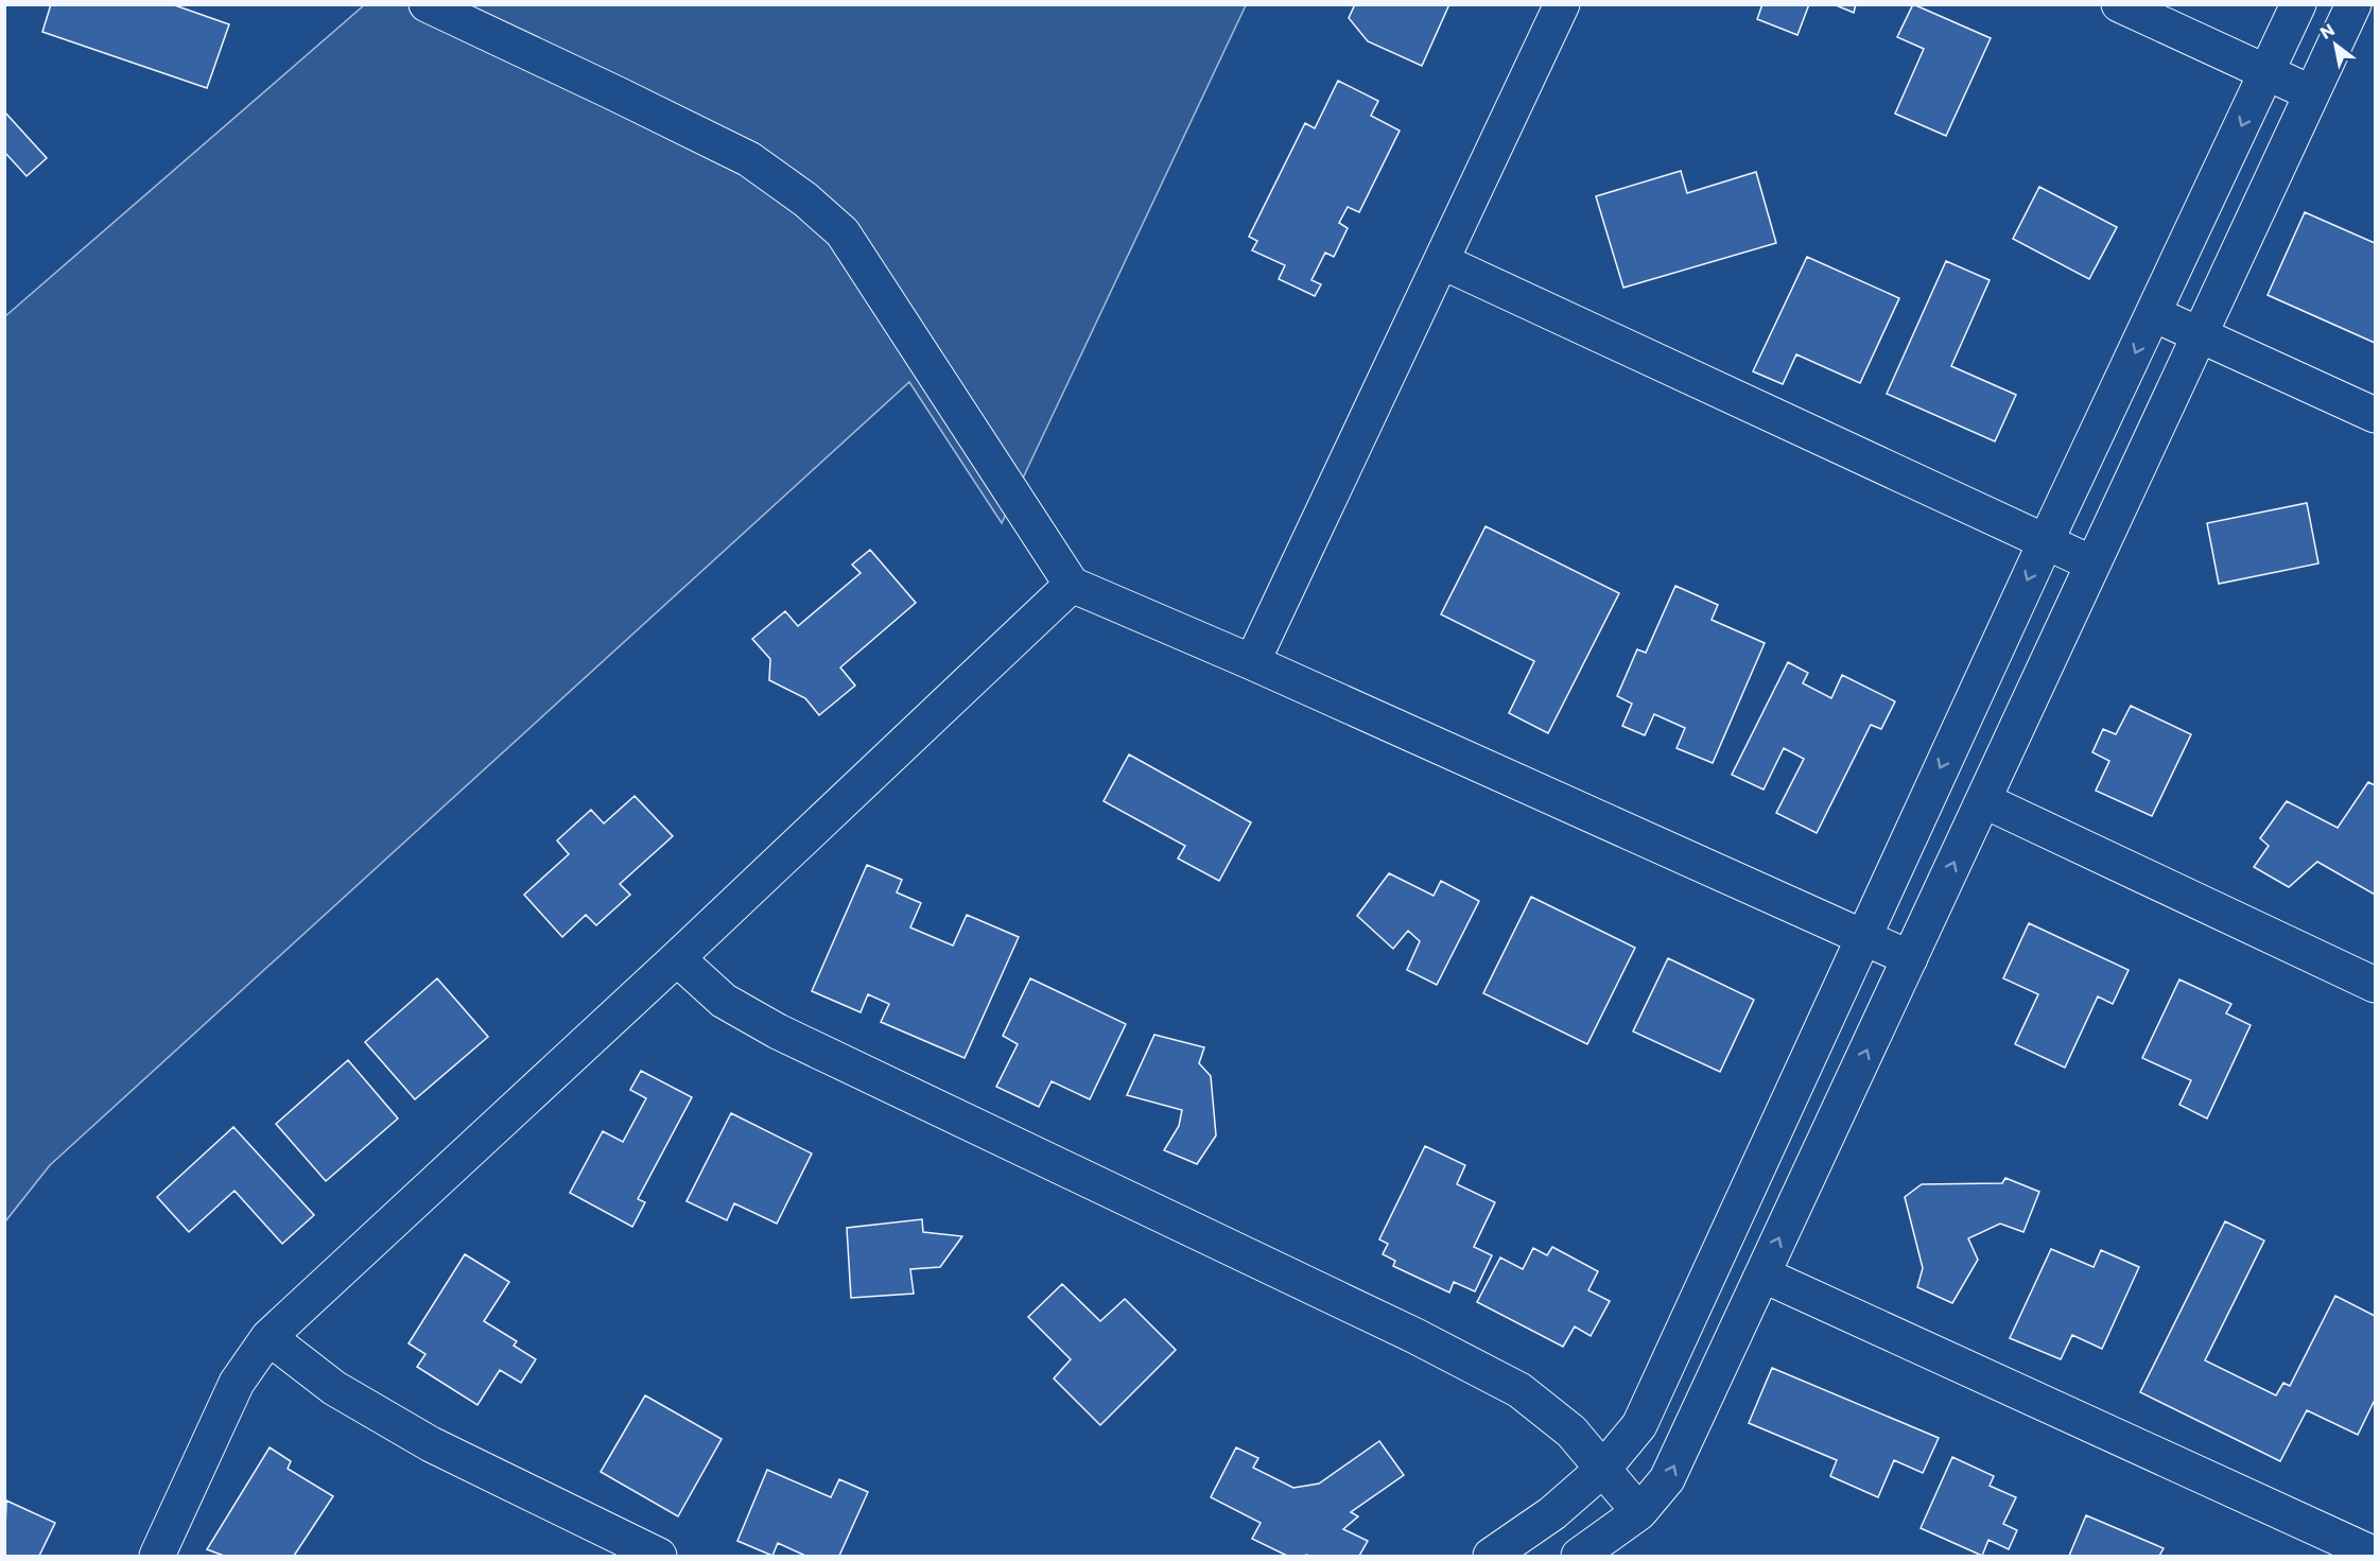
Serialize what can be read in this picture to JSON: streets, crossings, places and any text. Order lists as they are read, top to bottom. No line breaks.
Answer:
{"north":"top left"}
